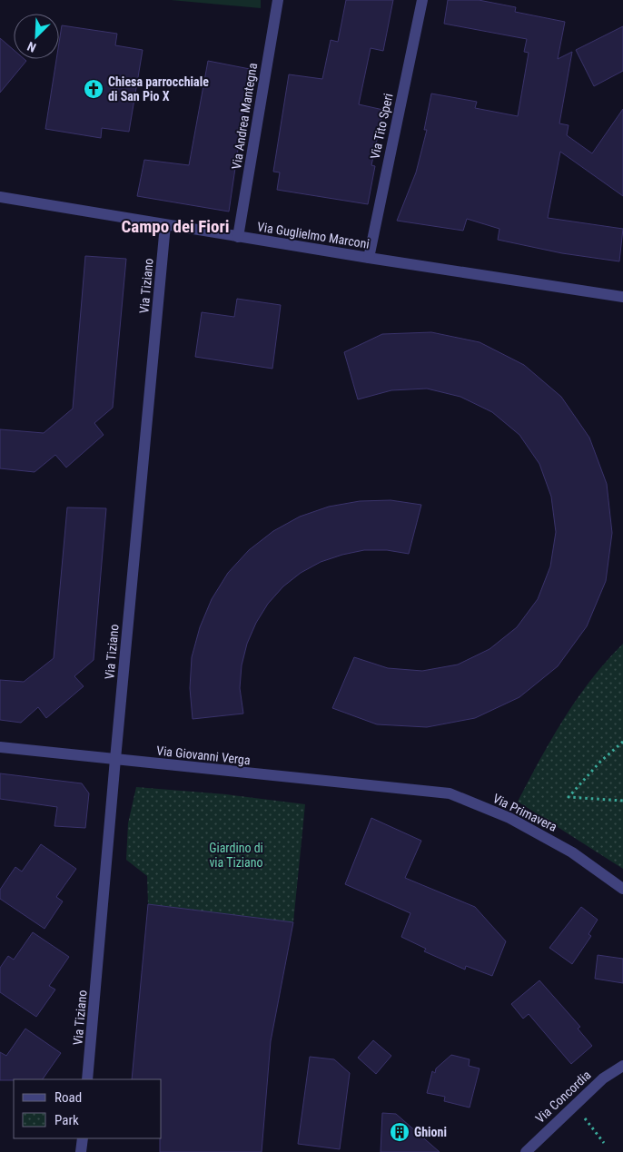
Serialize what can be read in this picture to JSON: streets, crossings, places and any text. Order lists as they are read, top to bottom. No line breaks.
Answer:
{"streets":{"street":["Via Andrea Mantegna","Via Tito Speri","Via Guglielmo Marconi","Via Tiziano","Via Giovanni Verga","Via Primavera","Via Concordia"]},"crossings":[["Via Andrea Mantegna","Via Guglielmo Marconi"],["Via Tito Speri","Via Guglielmo Marconi"],["Via Guglielmo Marconi","Via Tiziano"],["Via Tiziano","Via Giovanni Verga"],["Via Giovanni Verga","Via Primavera"]],"districts":["Campo dei Fiori"],"parks":["Giardino di via Tiziano"],"places":{"church":["Chiesa parrocchiale di San Pio X"],"building":["Ghioni"]},"legend":["Road","Park"],"north":"bottom left"}
